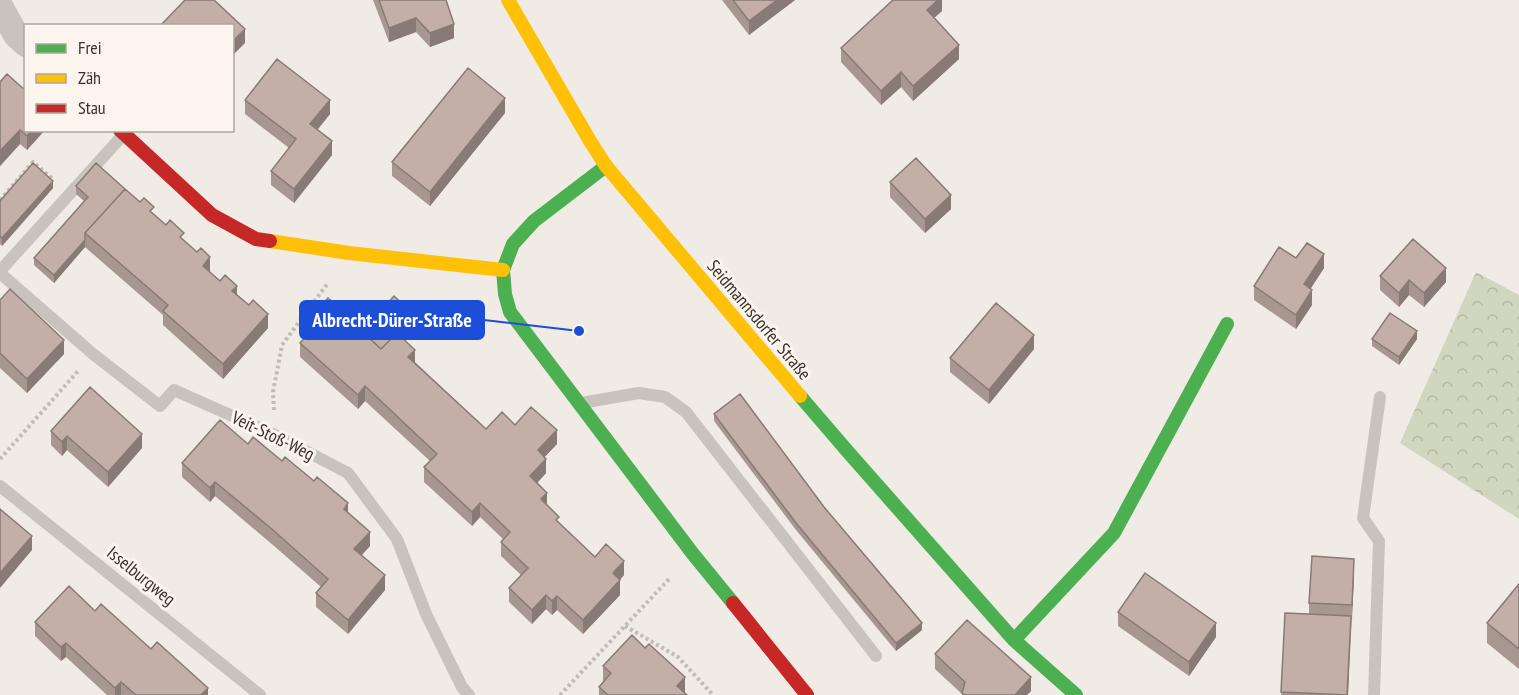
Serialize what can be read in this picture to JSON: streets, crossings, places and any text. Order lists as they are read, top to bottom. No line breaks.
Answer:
{"streets":{"street":["Seidmannsdorfer Straße","Veit-Stoß-Weg"],"lane":["Isselburgweg"]},"places":["Albrecht-Dürer-Straße"],"legend":["Frei","Zäh","Stau"]}
